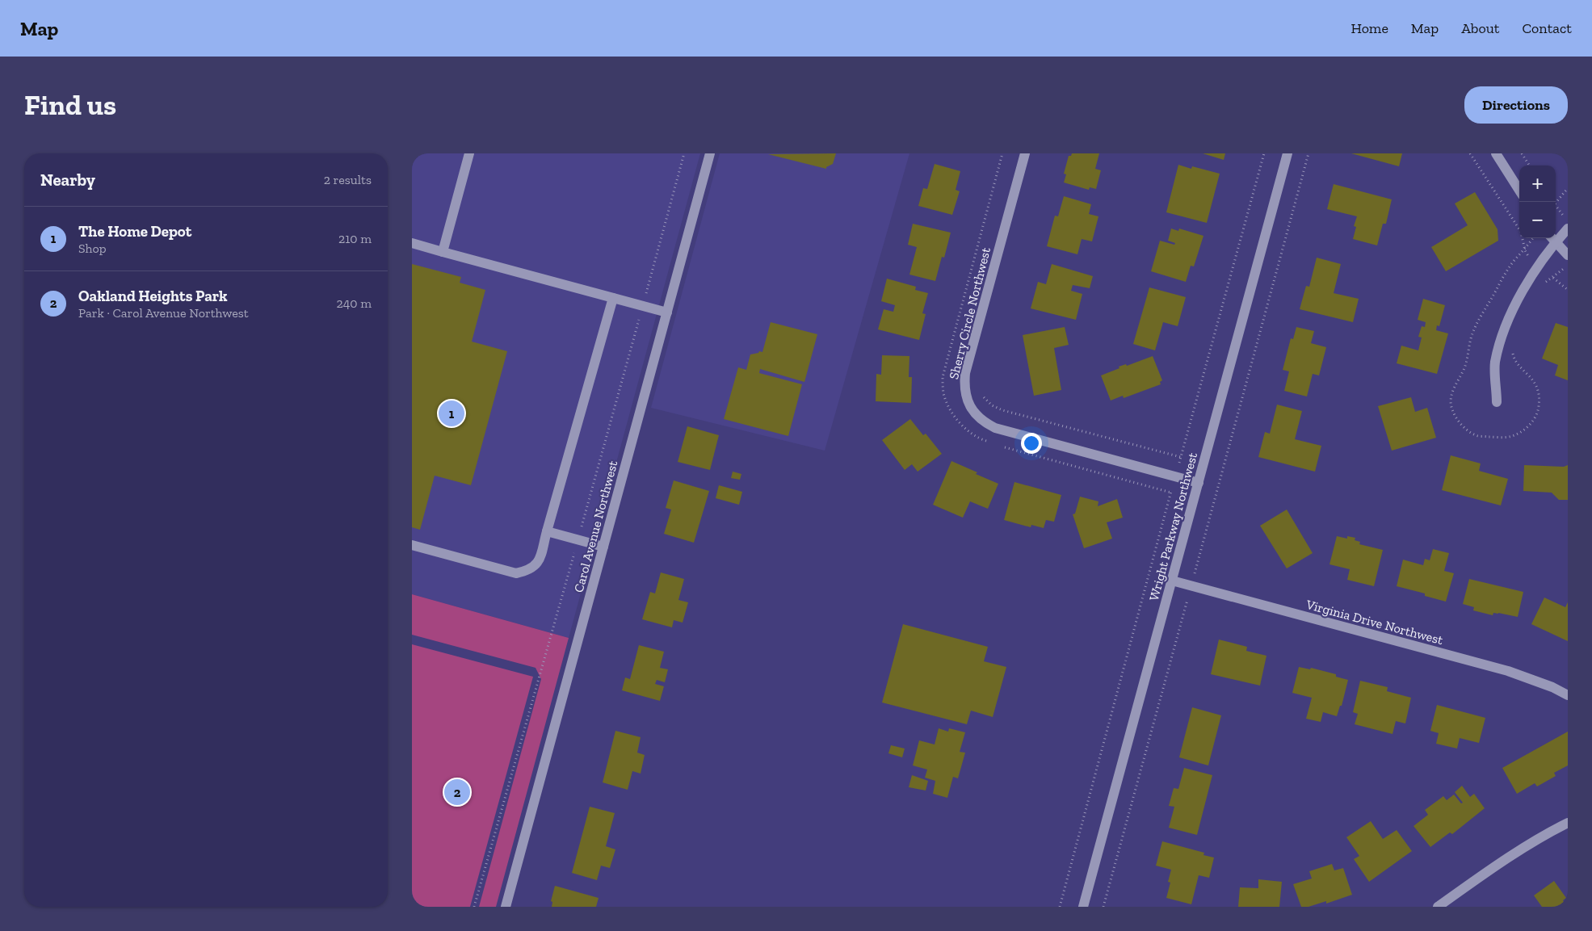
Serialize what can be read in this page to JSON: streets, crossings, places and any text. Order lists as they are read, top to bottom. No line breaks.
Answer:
{"streets":{"street":["Sherry Circle Northwest","Carol Avenue Northwest","Wright Parkway Northwest","Virginia Drive Northwest"]},"crossings":[["Sherry Circle Northwest","Wright Parkway Northwest"],["Wright Parkway Northwest","Virginia Drive Northwest"]],"page":{"header":"Map","nav":["Home","Map","About","Contact"],"buttons":"Directions","title":"Find us","heading":["Nearby","2 results"],"map_buttons":["+","−"],"list":[{"mark":"1","name":"The Home Depot","note":"Shop","value":"210 m"},{"mark":"2","name":"Oakland Heights Park","note":"Park · Carol Avenue Northwest","value":"240 m"}],"pins":["1","2"]}}
